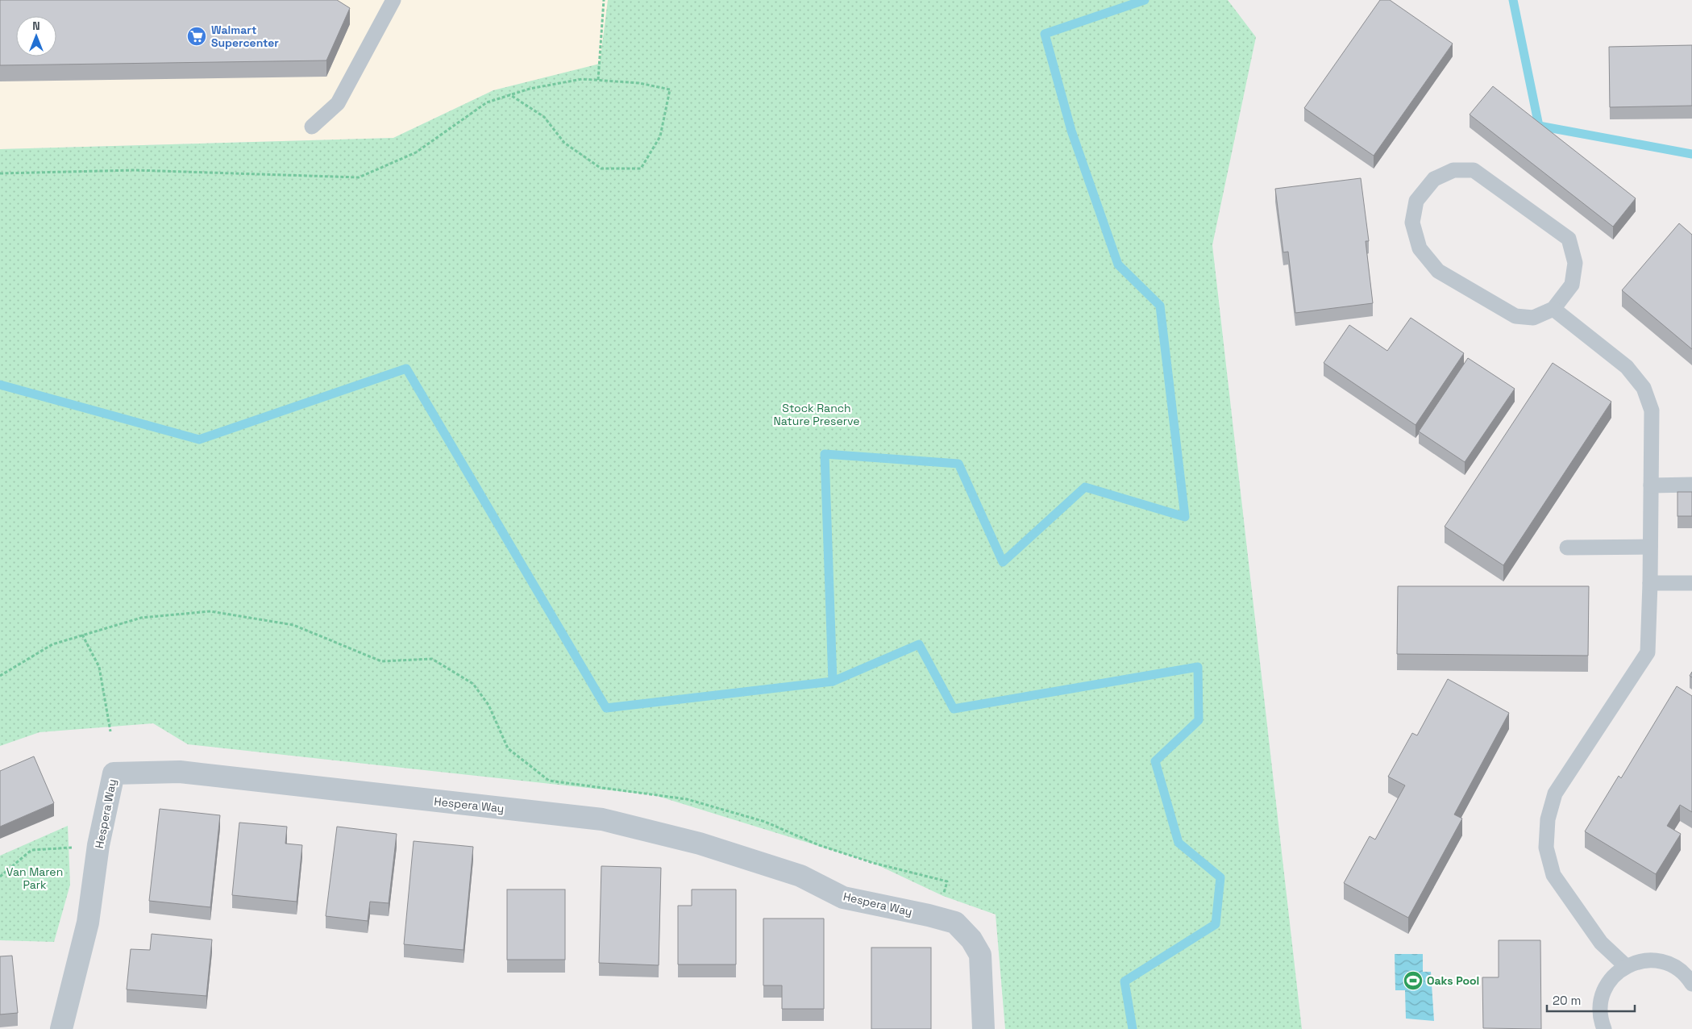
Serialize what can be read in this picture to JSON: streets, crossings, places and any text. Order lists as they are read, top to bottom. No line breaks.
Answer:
{"streets":{"street":["Hespera Way"]},"parks":["Stock Ranch Nature Preserve","Van Maren Park"],"places":{"supermarket":["Walmart Supercenter"],"sports":["Oaks Pool"]},"scale_bar":"20 m","north":"top"}
